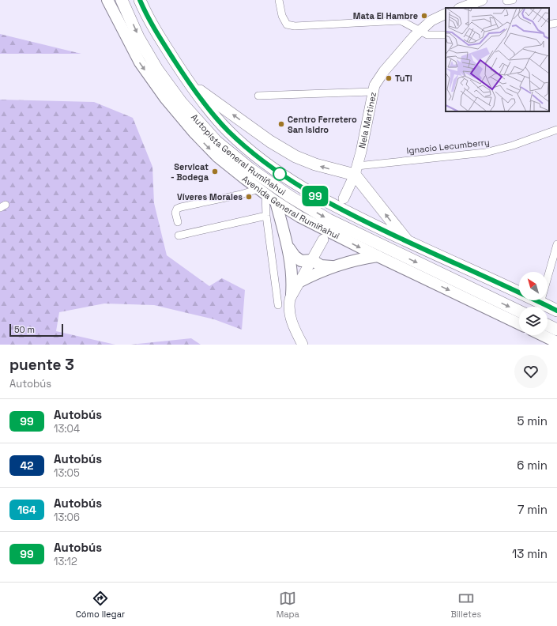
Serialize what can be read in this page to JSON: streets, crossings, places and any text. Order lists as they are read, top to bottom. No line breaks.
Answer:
{"streets":{"highway":["Autopista General Rumiñahui"],"main road":["Nela Martínez","Avenida General Rumiñahui"],"street":["Ignacio Lecumberry"]},"crossings":[["Nela Martínez","Ignacio Lecumberry"]],"one_way":["Avenida General Rumiñahui"],"places":["Mata El Hambre","TuTi","Centro Ferretero San Isidro","Servicat - Bodega","Víveres Morales"],"lines":["bus line 99"],"scale_bar":"50 m","north":"top left","page":{"on_map":"99","scale":"50 m","heading":["puente 3","Autobús"],"list":[{"mark":"99","name":"Autobús","note":"13:04","value":"5 min"},{"mark":"42","name":"Autobús","note":"13:05","value":"6 min"},{"mark":"164","name":"Autobús","note":"13:06","value":"7 min"},{"mark":"99","name":"Autobús","note":"13:12","value":"13 min"}],"tabs":["Cómo llegar","Mapa","Billetes"]}}
